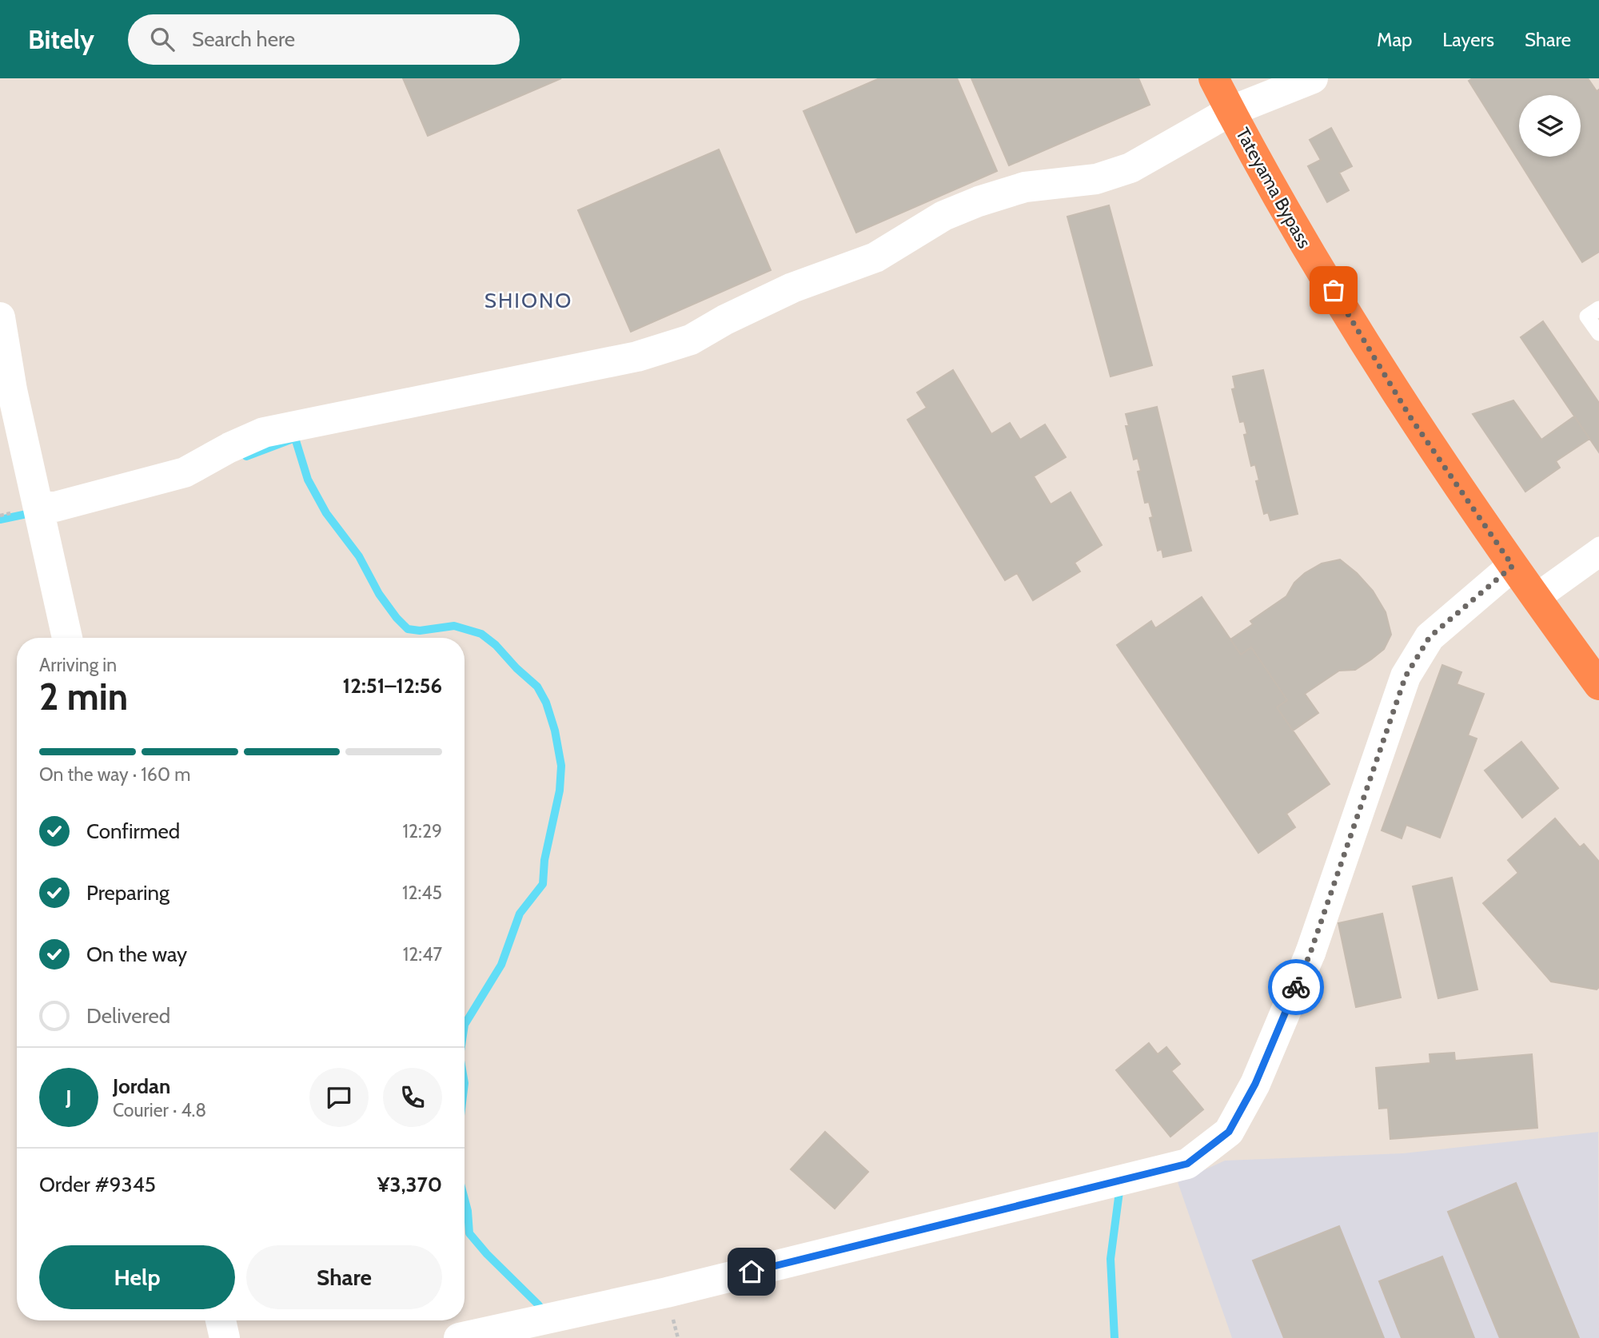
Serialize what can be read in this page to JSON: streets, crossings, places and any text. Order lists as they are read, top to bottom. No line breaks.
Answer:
{"streets":{"highway":["Tateyama Bypass"]},"districts":["SHIONO"],"page":{"header":"Bitely","search":"Search here","nav":["Map","Layers","Share"],"heading":["2 min","Arriving in","12:51–12:56"],"panel":["Jordan","Courier · 4.8","Order #9345","¥3,370"],"bar":"On the way · 160 m","list":[["Confirmed","12:29"],["Preparing","12:45"],["On the way","12:47"],"Delivered"],"round":"J","buttons":["Help","Share"]}}
